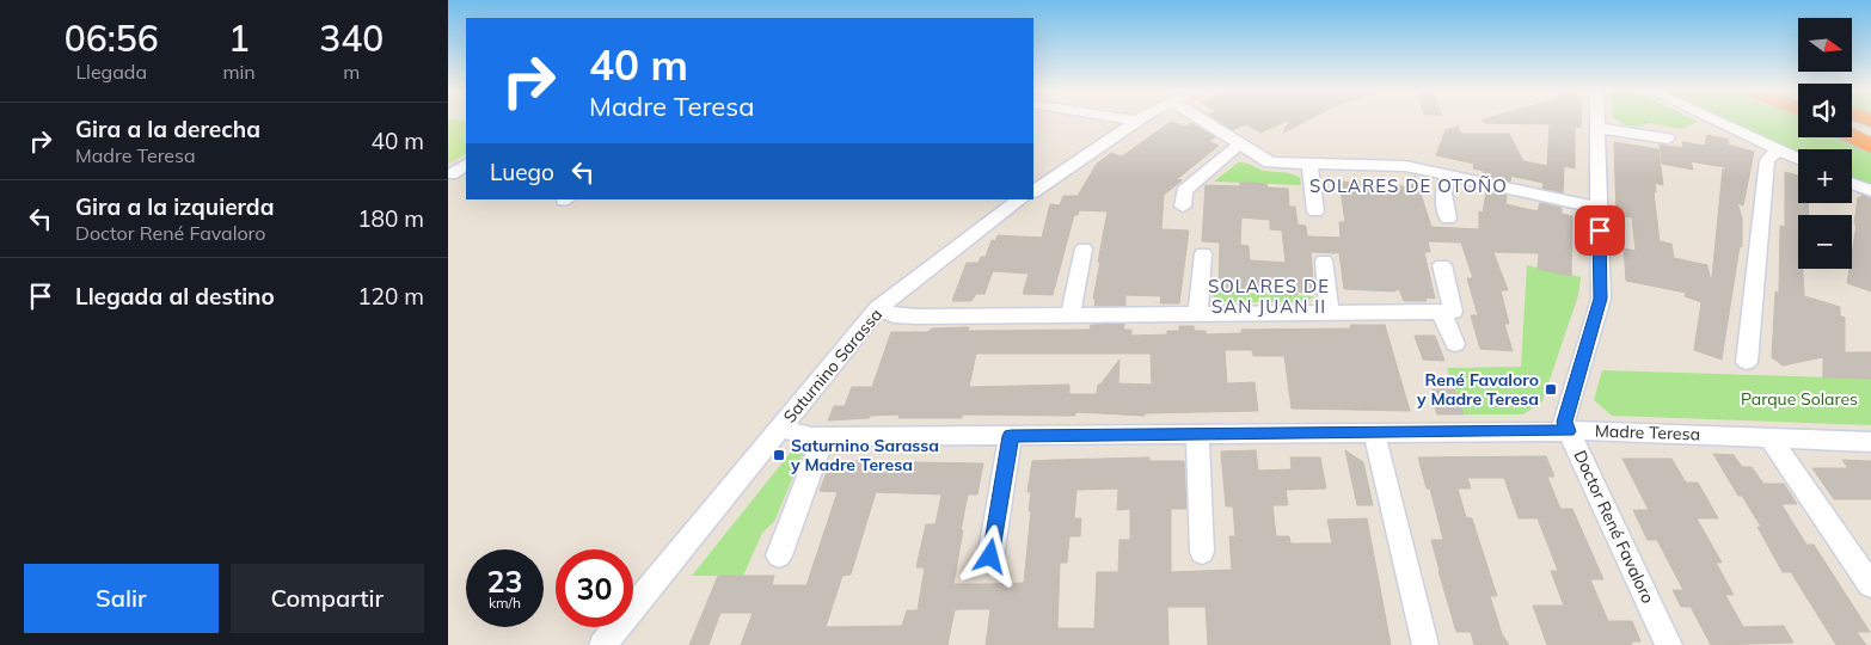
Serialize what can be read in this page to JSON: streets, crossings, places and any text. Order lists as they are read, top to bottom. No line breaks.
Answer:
{"streets":{"street":["Saturnino Sarassa","Madre Teresa","Doctor René Favaloro"]},"crossings":[["Saturnino Sarassa","Madre Teresa"],["Madre Teresa","Doctor René Favaloro"]],"districts":["SOLARES DE OTOÑO","SOLARES DE SAN JUAN II"],"parks":["Parque Solares"],"places":{"transit":["René Favaloro y Madre Teresa","Saturnino Sarassa y Madre Teresa"]},"north":"right","page":{"eta":["06:56","Llegada","1","min","340","m"],"map_buttons":["+","−"],"turn":["40 m","Madre Teresa"],"list":[{"name":"Gira a la derecha","note":"Madre Teresa","value":"40 m"},{"name":"Gira a la izquierda","note":"Doctor René Favaloro","value":"180 m"},{"name":"Llegada al destino","value":"120 m"}],"then":"Luego","speed":"23 km/h","limit":"30","buttons":["Salir","Compartir"]}}
